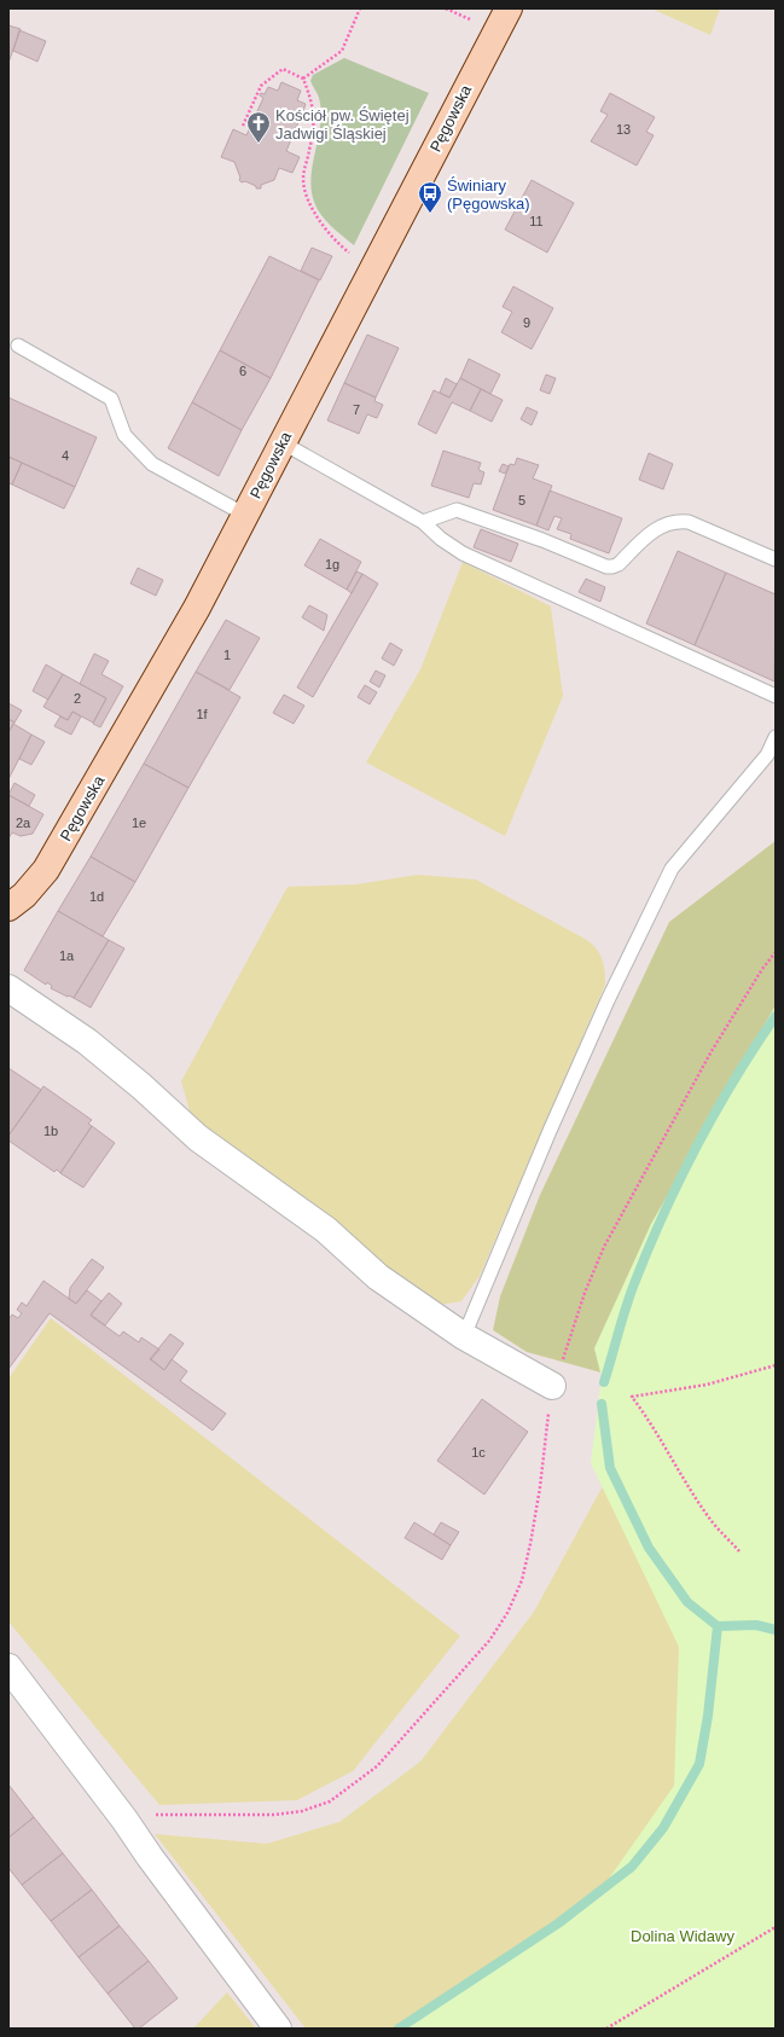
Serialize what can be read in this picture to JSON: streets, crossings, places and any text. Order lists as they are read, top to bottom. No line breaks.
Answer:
{"streets":{"main road":["Pęgowska"]},"parks":["Dolina Widawy"],"places":{"church":["Kościół pw. Świętej Jadwigi Śląskiej"],"bus stop":["Świniary (Pęgowska)"]},"house_numbers":["13","11","9","6","7","4","5","1g","1","2","1f","2a","1e","1d","1a","1b","1c"]}
